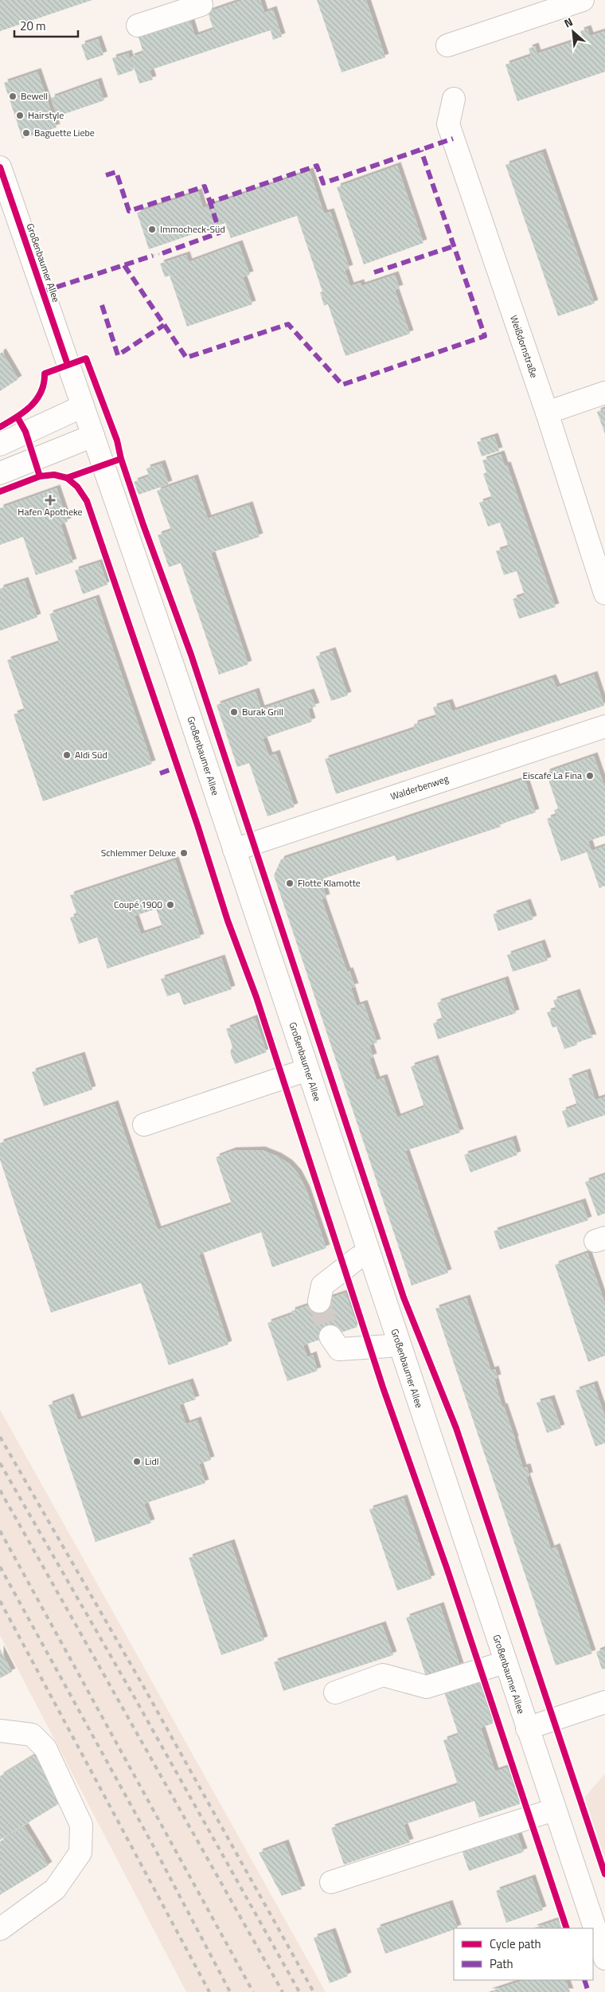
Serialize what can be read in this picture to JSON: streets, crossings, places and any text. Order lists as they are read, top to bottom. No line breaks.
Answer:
{"streets":{"main road":["Großenbaumer Allee","Weißdornstraße","Walderbenweg"]},"crossings":[["Großenbaumer Allee","Walderbenweg"]],"places":{"other":["Bewell","Hairstyle","Baguette Liebe","Immocheck-Süd","Burak Grill","Aldi Süd","Eiscafe La Fina","Schlemmer Deluxe","Flotte Klamotte","Coupé 1900","Lidl"],"health":["Hafen Apotheke"]},"legend":["Cycle path","Path"],"scale_bar":"20 m","north":"top left"}
